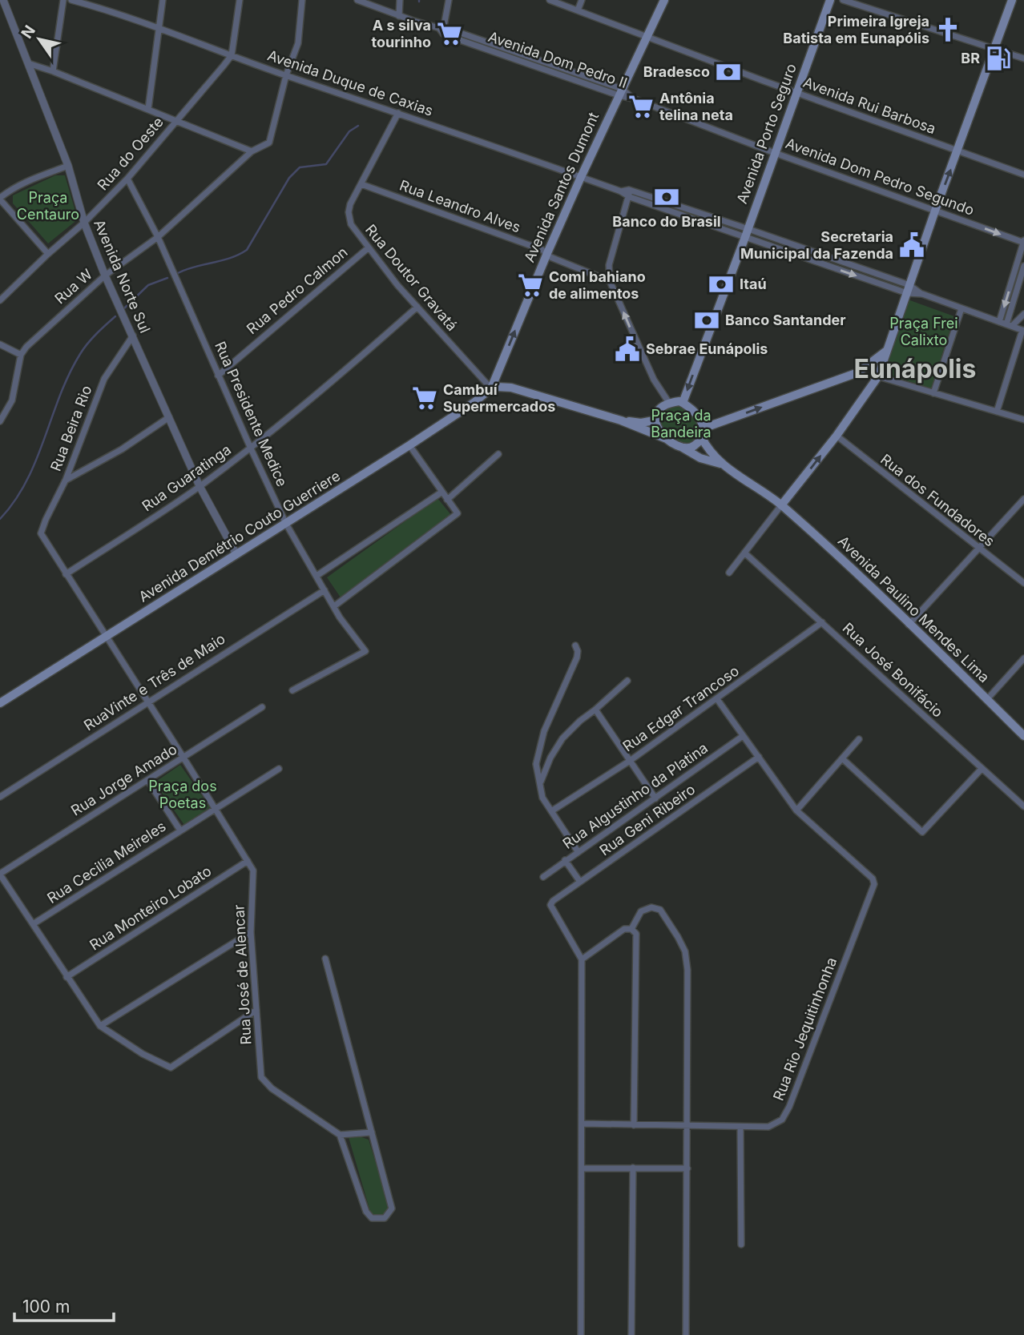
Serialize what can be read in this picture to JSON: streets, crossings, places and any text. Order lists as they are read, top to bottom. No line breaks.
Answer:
{"streets":{"main road":["Avenida Porto Seguro","Avenida Santos Dumont","Avenida Demétrio Couto Guerriere","Avenida Paulino Mendes Lima"],"street":["Avenida Dom Pedro II","Avenida Duque de Caxias","Avenida Rui Barbosa","Rua do Oeste","Avenida Dom Pedro Segundo","Rua Leandro Alves","Avenida Norte Sul","Rua Doutor Gravatá","Rua W","Rua Pedro Calmon","Rua Presidente Medice","Rua Beira Rio","Rua Guaratinga","Rua dos Fundadores","Rua José Bonifácio","RuaVinte e Três de Maio","Rua Edgar Trancoso","Rua Jorge Amado","Rua Algustinho da Platina","Rua Geni Ribeiro","Rua Cecilia Meireles","Rua Monteiro Lobato","Rua José de Alencar","Rua Rio Jequitinhonha"]},"crossings":[["Avenida Dom Pedro II","Avenida Dom Pedro Segundo"],["Avenida Dom Pedro II","Avenida Santos Dumont"],["Avenida Duque de Caxias","Avenida Porto Seguro"],["Avenida Duque de Caxias","Rua do Oeste"],["Avenida Duque de Caxias","Avenida Santos Dumont"],["Avenida Duque de Caxias","Rua Doutor Gravatá"],["Avenida Duque de Caxias","Rua W"],["Avenida Rui Barbosa","Avenida Porto Seguro"],["Avenida Rui Barbosa","Avenida Santos Dumont"],["Avenida Porto Seguro","Avenida Dom Pedro Segundo"],["Rua do Oeste","Avenida Norte Sul"],["Rua do Oeste","Rua Presidente Medice"],["Avenida Santos Dumont","Rua Leandro Alves"],["Avenida Santos Dumont","Rua Doutor Gravatá"],["Avenida Santos Dumont","Avenida Demétrio Couto Guerriere"],["Rua Leandro Alves","Rua Doutor Gravatá"],["Avenida Norte Sul","Rua W"],["Avenida Norte Sul","Rua Beira Rio"],["Avenida Norte Sul","Rua Guaratinga"],["Avenida Norte Sul","Avenida Demétrio Couto Guerriere"],["Rua Doutor Gravatá","Rua Pedro Calmon"],["Rua Doutor Gravatá","Rua Guaratinga"],["Rua Doutor Gravatá","Avenida Demétrio Couto Guerriere"],["Rua W","Rua Presidente Medice"],["Rua Pedro Calmon","Rua Presidente Medice"],["Rua Presidente Medice","Rua Guaratinga"],["Rua Presidente Medice","Avenida Demétrio Couto Guerriere"],["Rua Presidente Medice","RuaVinte e Três de Maio"],["Rua Beira Rio","Rua José de Alencar"],["Rua Guaratinga","Rua José de Alencar"],["Avenida Demétrio Couto Guerriere","Rua José de Alencar"],["Rua José Bonifácio","Rua Edgar Trancoso"],["RuaVinte e Três de Maio","Rua José de Alencar"],["Rua Jorge Amado","Rua José de Alencar"],["Rua Cecilia Meireles","Rua José de Alencar"],["Rua Monteiro Lobato","Rua José de Alencar"]],"one_way":["Avenida Porto Seguro"],"districts":["Eunápolis"],"parks":["Praça Centauro","Praça Frei Calixto","Praça da Bandeira","Praça dos Poetas"],"places":{"church":["Primeira Igreja Batista em Eunapólis"],"supermarket":["A s silva tourinho","Antônia telina neta","Coml bahiano de alimentos","Cambuí Supermercados"],"fuel station":["BR"],"bank":["Bradesco","Banco do Brasil","Itaú","Banco Santander"],"public building":["Secretaria Municipal da Fazenda","Sebrae Eunápolis"]},"scale_bar":"100 m","north":"top left"}
